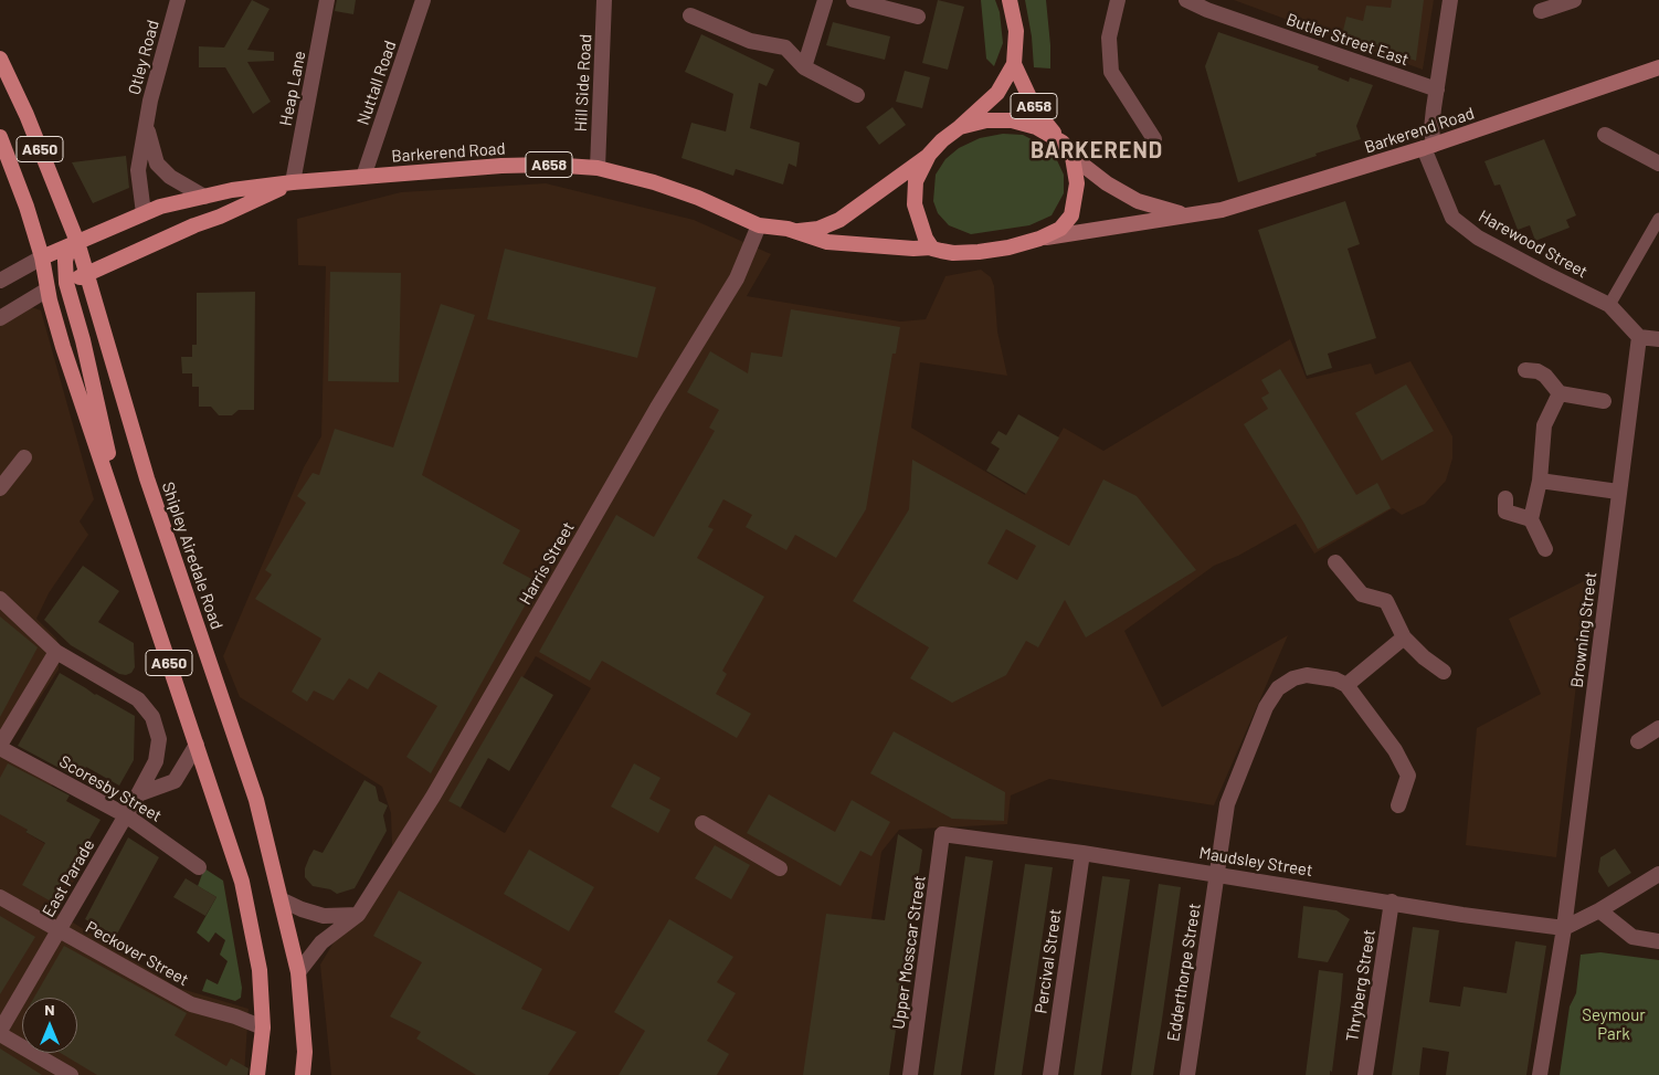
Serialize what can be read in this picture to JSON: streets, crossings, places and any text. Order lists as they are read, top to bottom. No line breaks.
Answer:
{"streets":{"main road":["A658","Barkerend Road","A650","Shipley Airedale Road"],"street":["Butler Street East","Otley Road","Nuttall Road","Hill Side Road","Heap Lane","Harewood Street","Harris Street","Browning Street","Scoresby Street","Maudsley Street","East Parade","Upper Mosscar Street","Peckover Street","Percival Street","Edderthorpe Street","Thryberg Street"]},"crossings":[["Otley Road","Barkerend Road"],["Nuttall Road","Barkerend Road"],["Hill Side Road","Barkerend Road"],["Heap Lane","Barkerend Road"],["A658","Barkerend Road"],["Barkerend Road","A650"],["Barkerend Road","Harewood Street"],["Barkerend Road","Shipley Airedale Road"],["Barkerend Road","Harris Street"],["A650","Peckover Street"],["Harewood Street","Browning Street"],["Shipley Airedale Road","Harris Street"],["Browning Street","Maudsley Street"],["Scoresby Street","East Parade"],["Maudsley Street","Upper Mosscar Street"],["Maudsley Street","Percival Street"],["Maudsley Street","Edderthorpe Street"],["Maudsley Street","Thryberg Street"],["East Parade","Peckover Street"]],"districts":["BARKEREND"],"parks":["Seymour Park"],"north":"top"}
